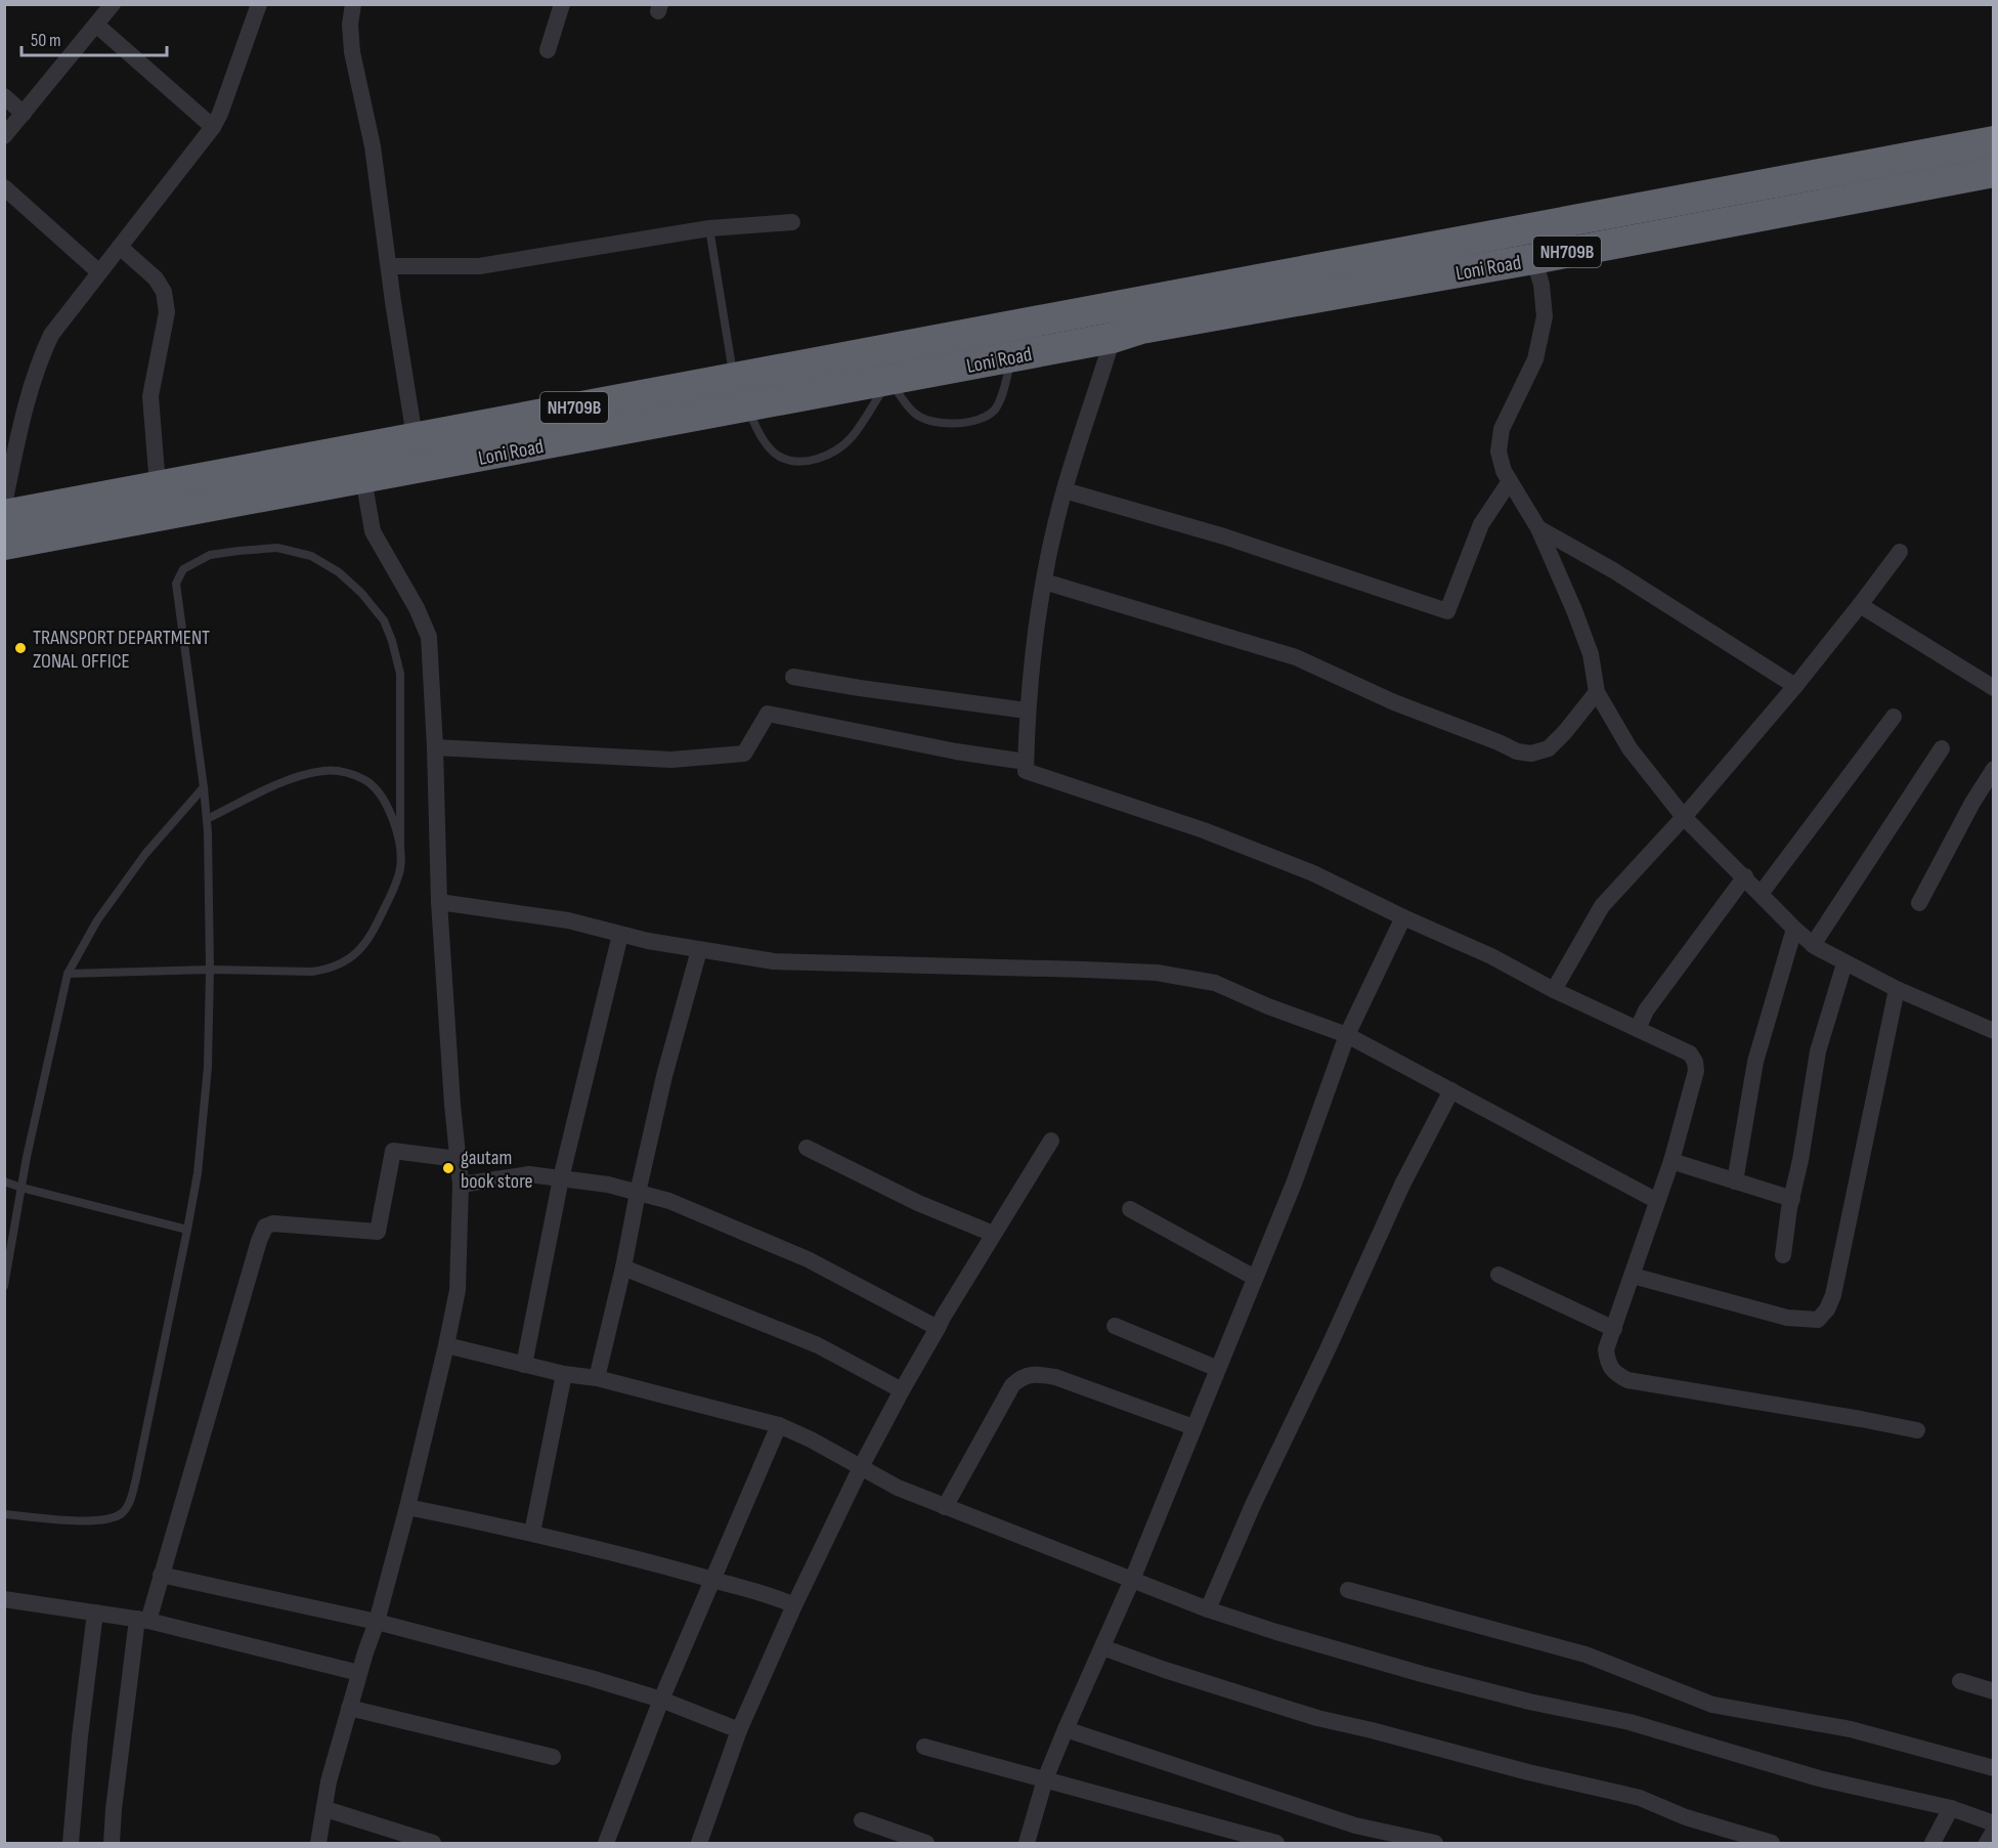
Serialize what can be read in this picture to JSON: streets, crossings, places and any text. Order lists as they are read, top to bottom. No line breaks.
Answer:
{"streets":{"highway":["NH709B","Loni Road"]},"places":["TRANSPORT DEPARTMENT ZONAL OFFICE","gautam book store"],"scale_bar":"50 m"}
